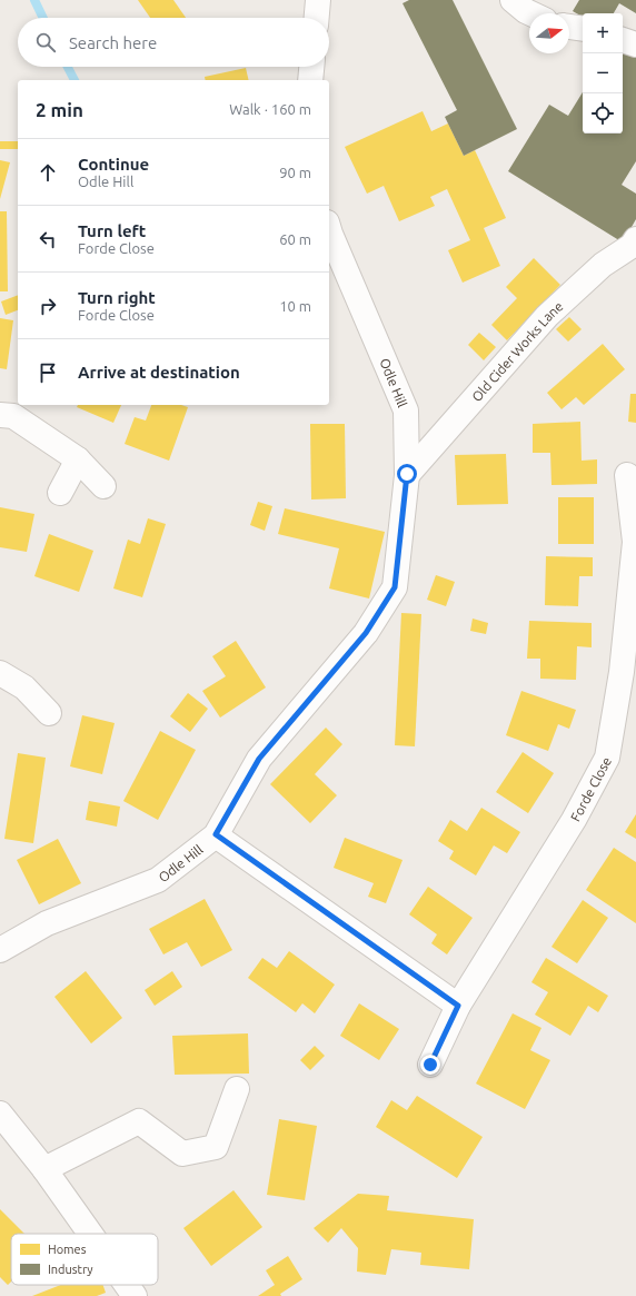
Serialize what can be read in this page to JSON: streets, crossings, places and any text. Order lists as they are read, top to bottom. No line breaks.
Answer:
{"streets":{"street":["Old Cider Works Lane","Odle Hill","Forde Close"]},"crossings":[["Old Cider Works Lane","Odle Hill"]],"legend":["Homes","Industry"],"north":"right","page":{"map_buttons":["+","−"],"search":"Search here","heading":["2 min","Walk · 160 m"],"list":[["Continue","Odle Hill","90 m"],["Turn left","Forde Close","60 m"],["Turn right","Forde Close","10 m"],"Arrive at destination"]}}
